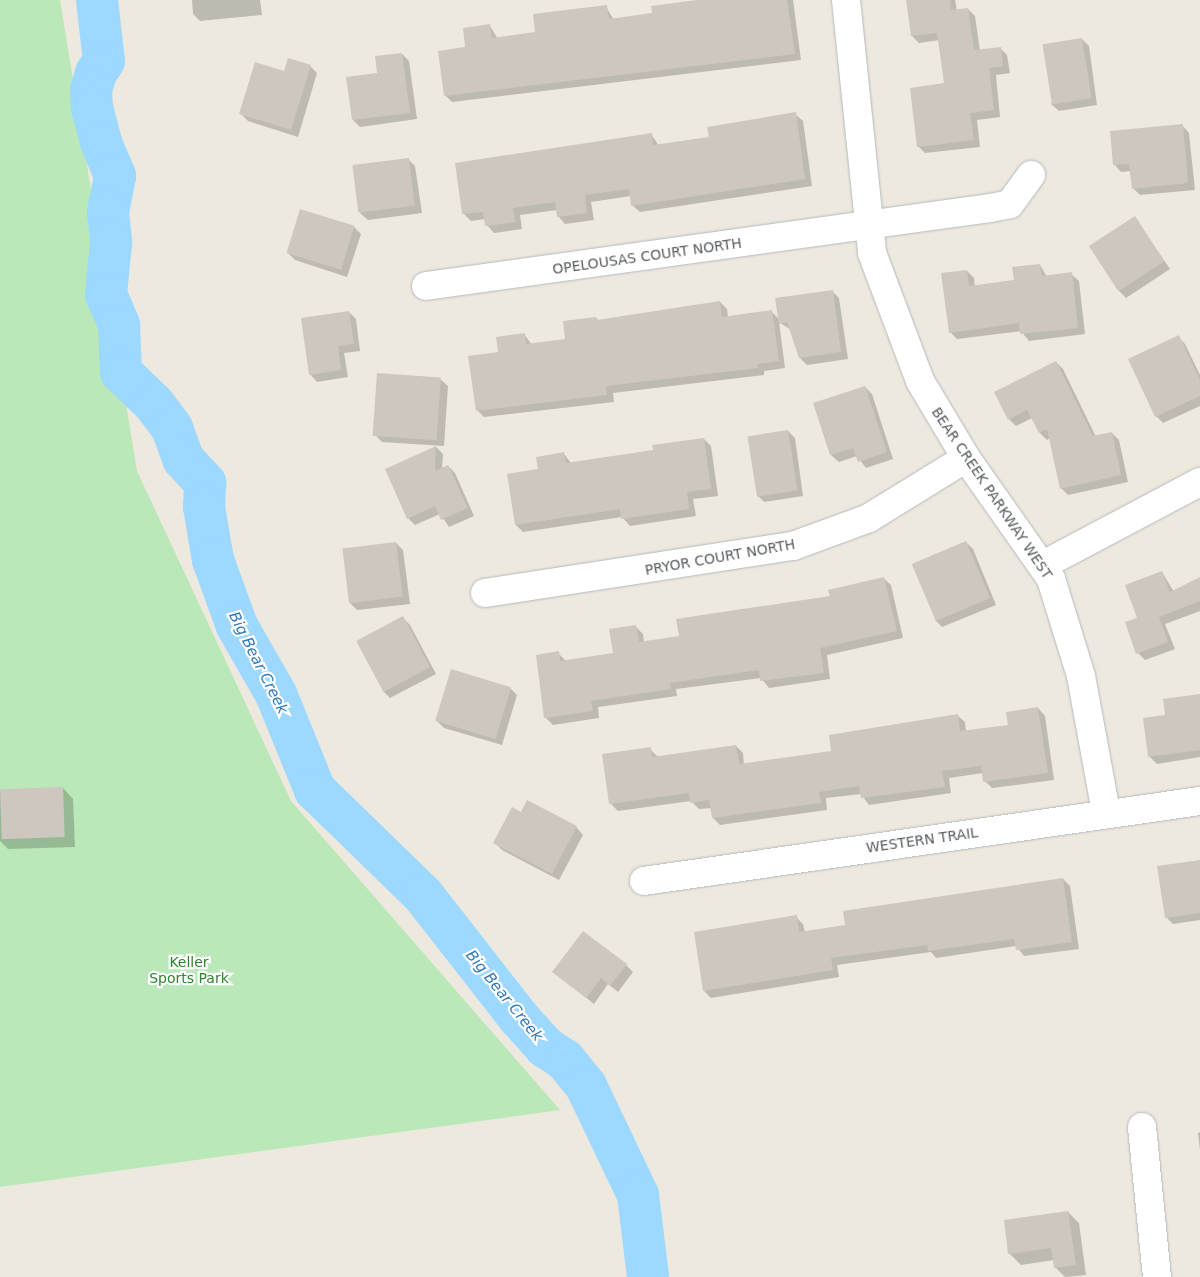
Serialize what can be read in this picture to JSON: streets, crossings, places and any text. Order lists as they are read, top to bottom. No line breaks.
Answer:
{"streets":{"street":["OPELOUSAS COURT NORTH","BEAR CREEK PARKWAY WEST","PRYOR COURT NORTH","WESTERN TRAIL"]},"crossings":[["OPELOUSAS COURT NORTH","BEAR CREEK PARKWAY WEST"],["BEAR CREEK PARKWAY WEST","PRYOR COURT NORTH"],["BEAR CREEK PARKWAY WEST","WESTERN TRAIL"]],"water":["Big Bear Creek"],"parks":["Keller Sports Park"]}
